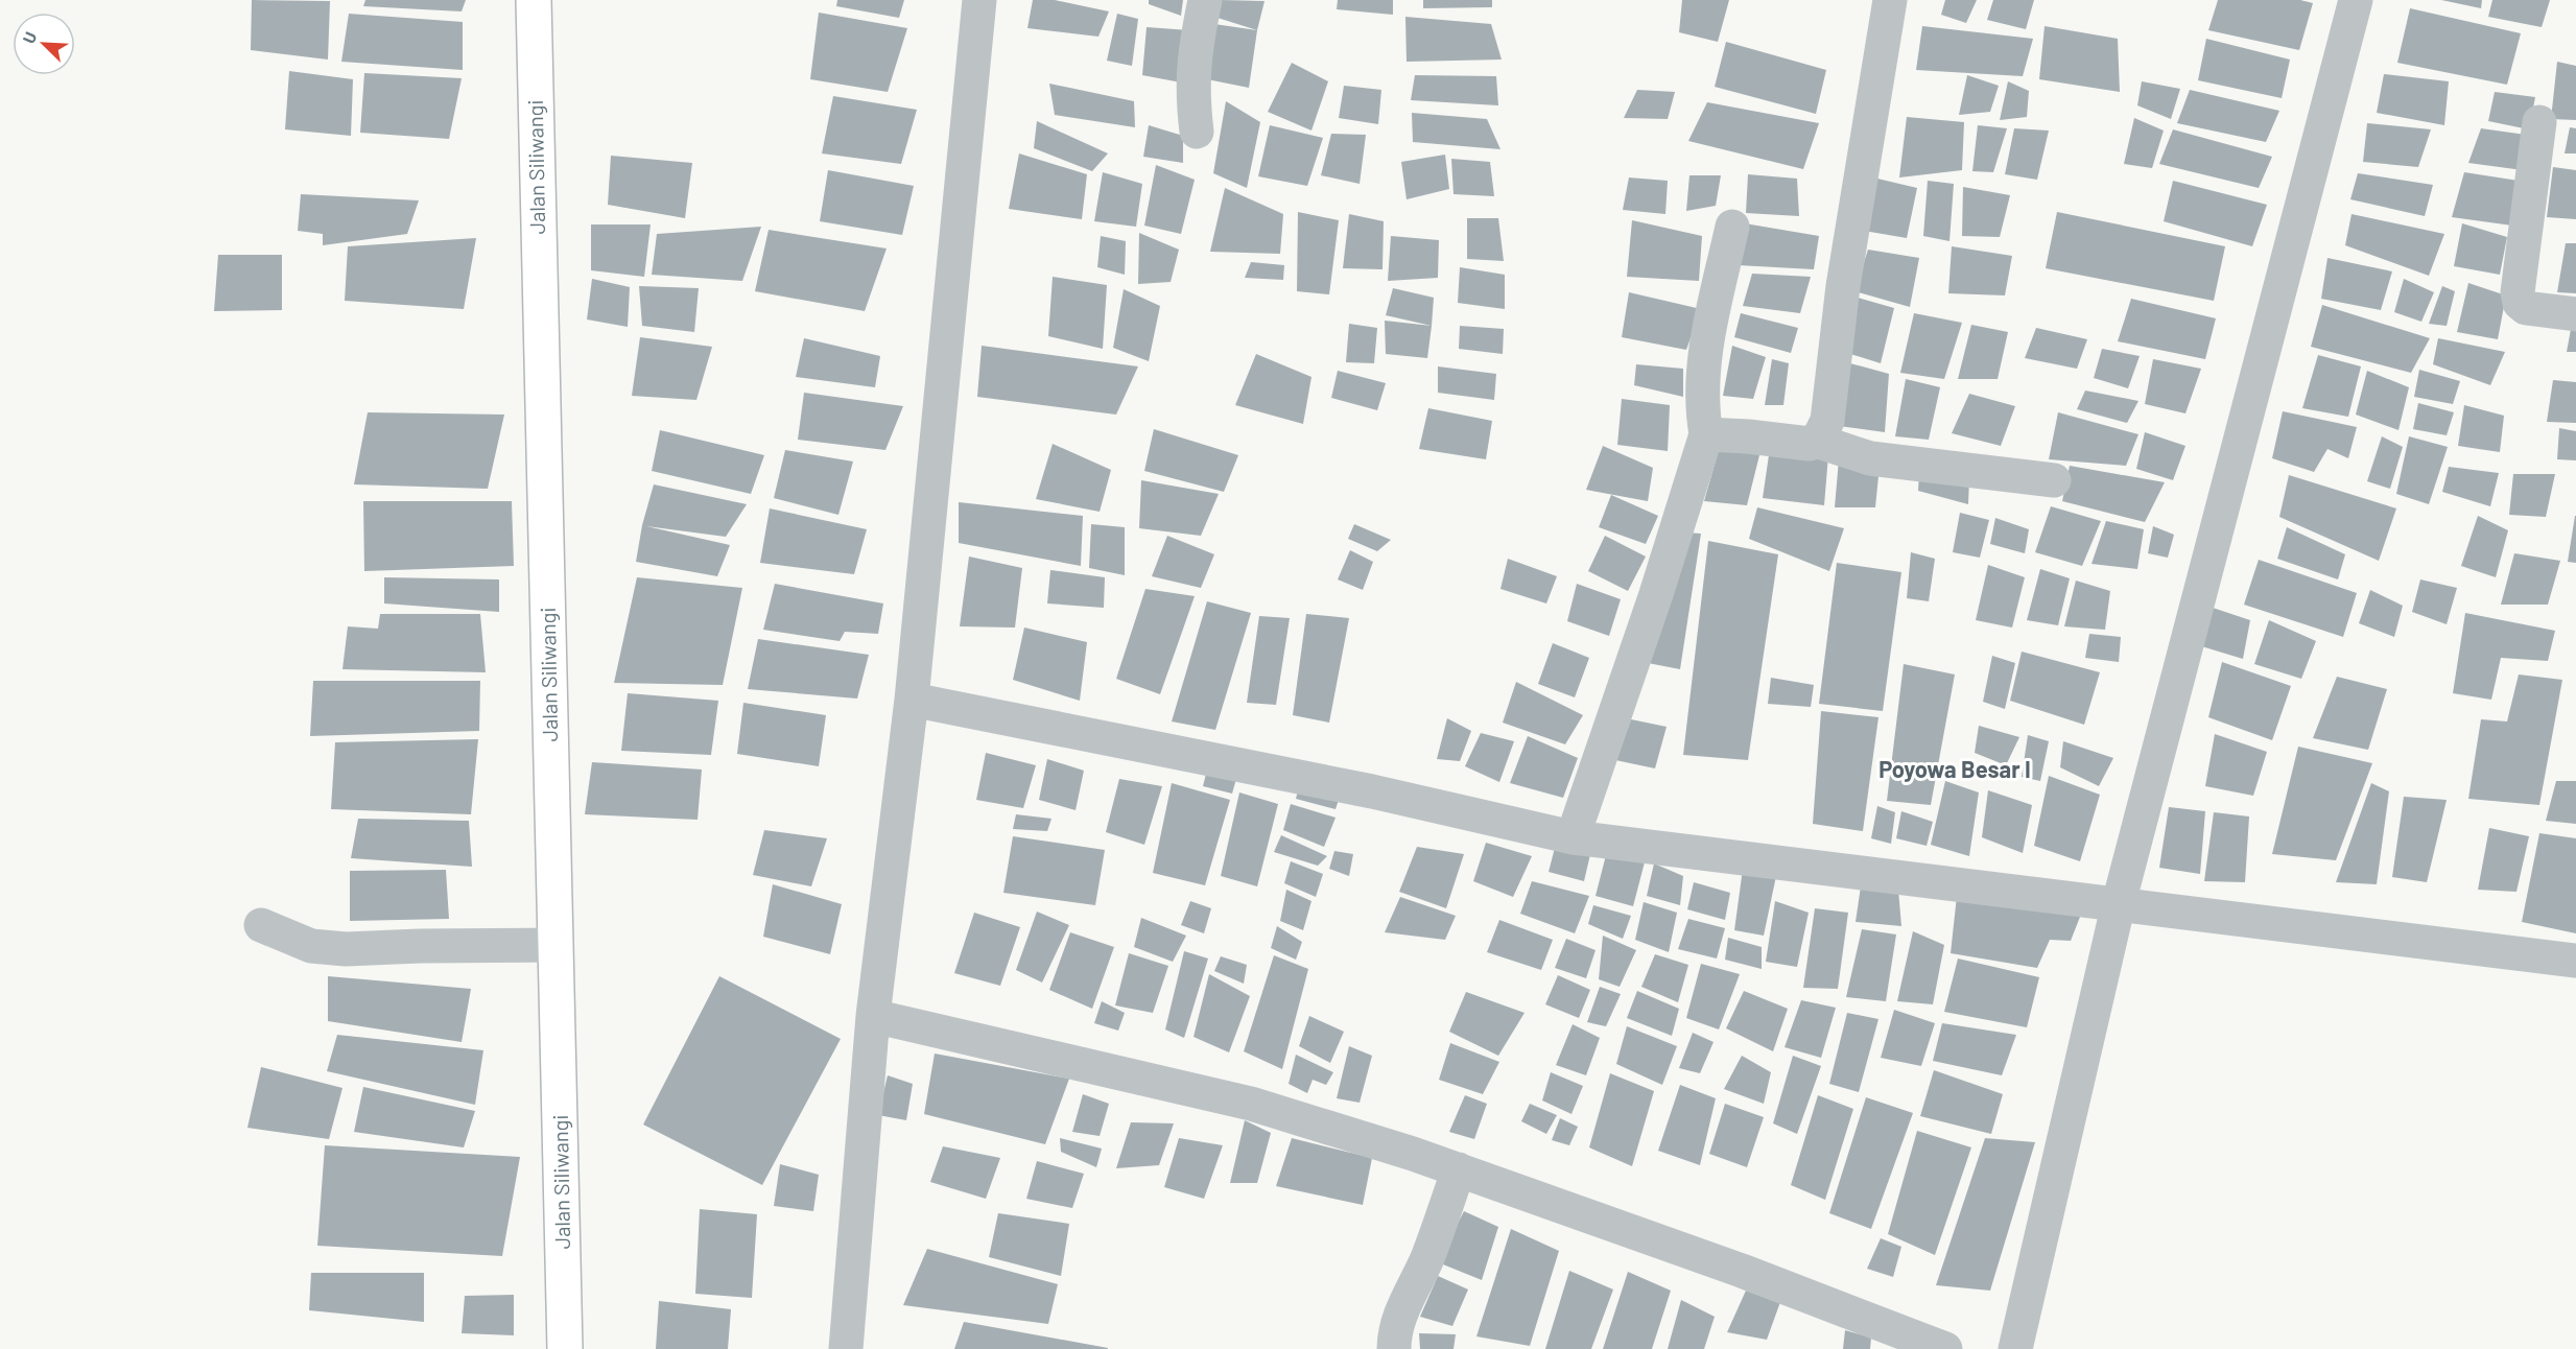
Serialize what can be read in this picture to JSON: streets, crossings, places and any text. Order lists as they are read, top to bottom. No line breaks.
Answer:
{"streets":{"main road":["Jalan Siliwangi"]},"districts":["Poyowa Besar I"],"north":"top left"}
